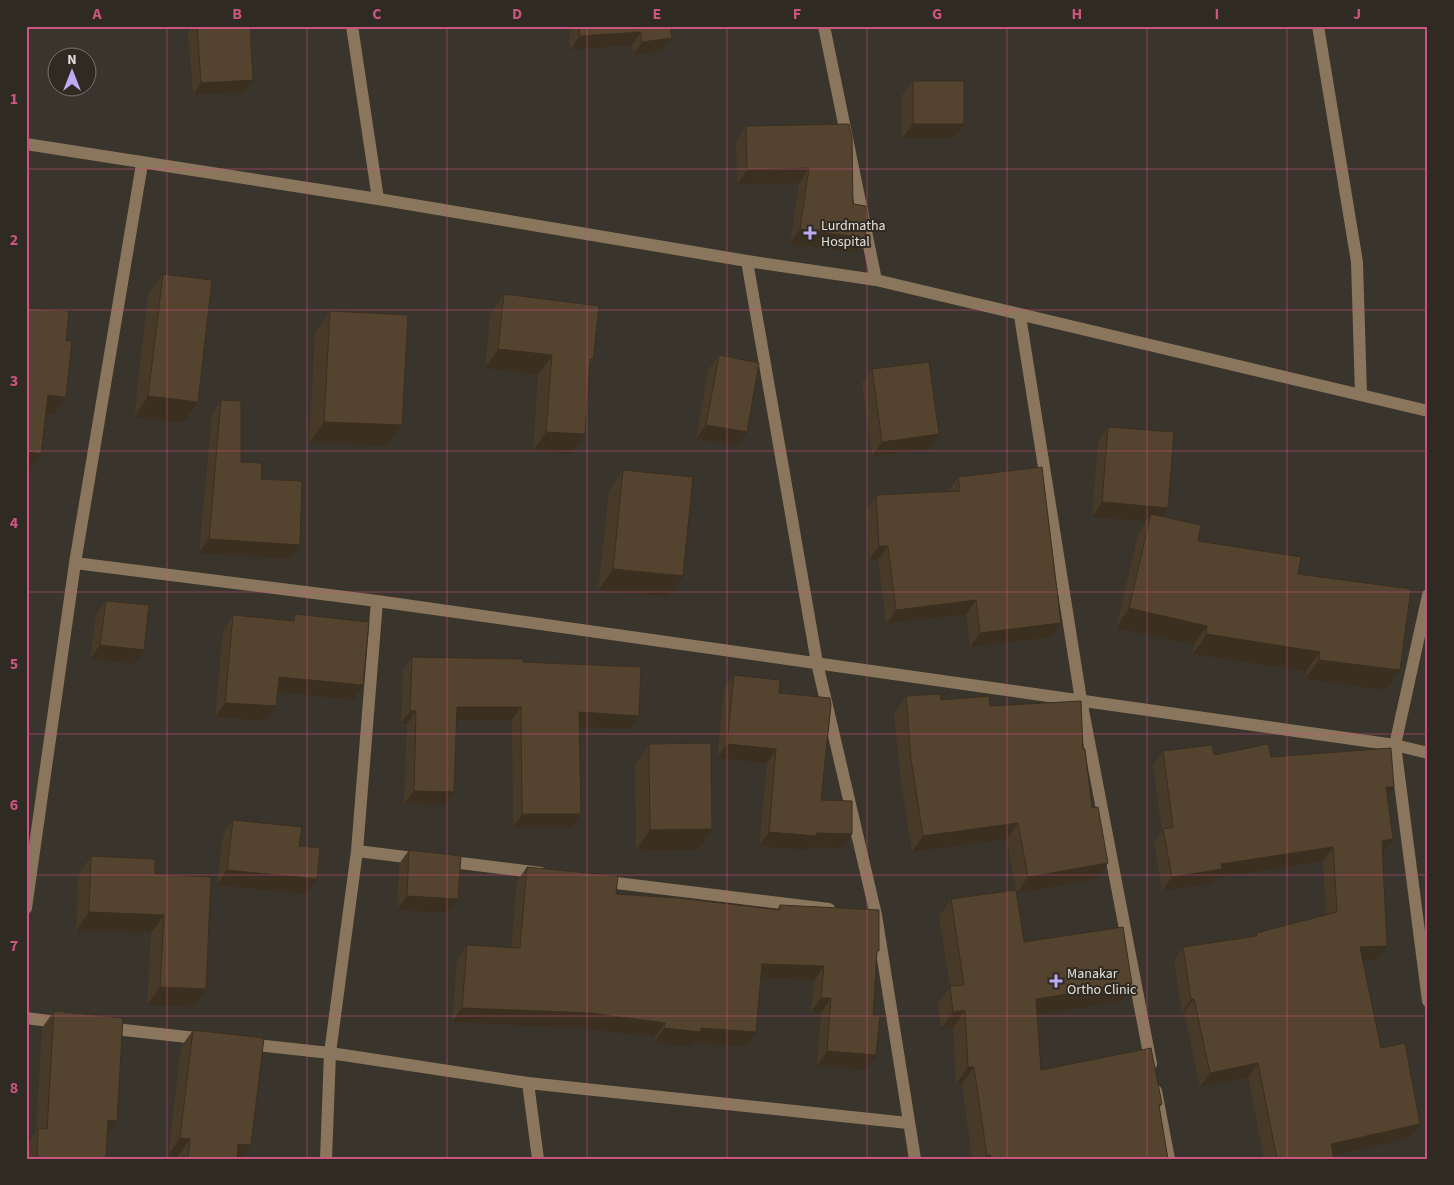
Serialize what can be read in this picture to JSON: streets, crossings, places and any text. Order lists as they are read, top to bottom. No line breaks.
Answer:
{"places":{"health":["Lurdmatha Hospital","Manakar Ortho Clinic"]},"north":"top","grid":{"columns":["A","B","C","D","E","F","G","H","I","J"],"rows":["1","2","3","4","5","6","7","8"]}}
